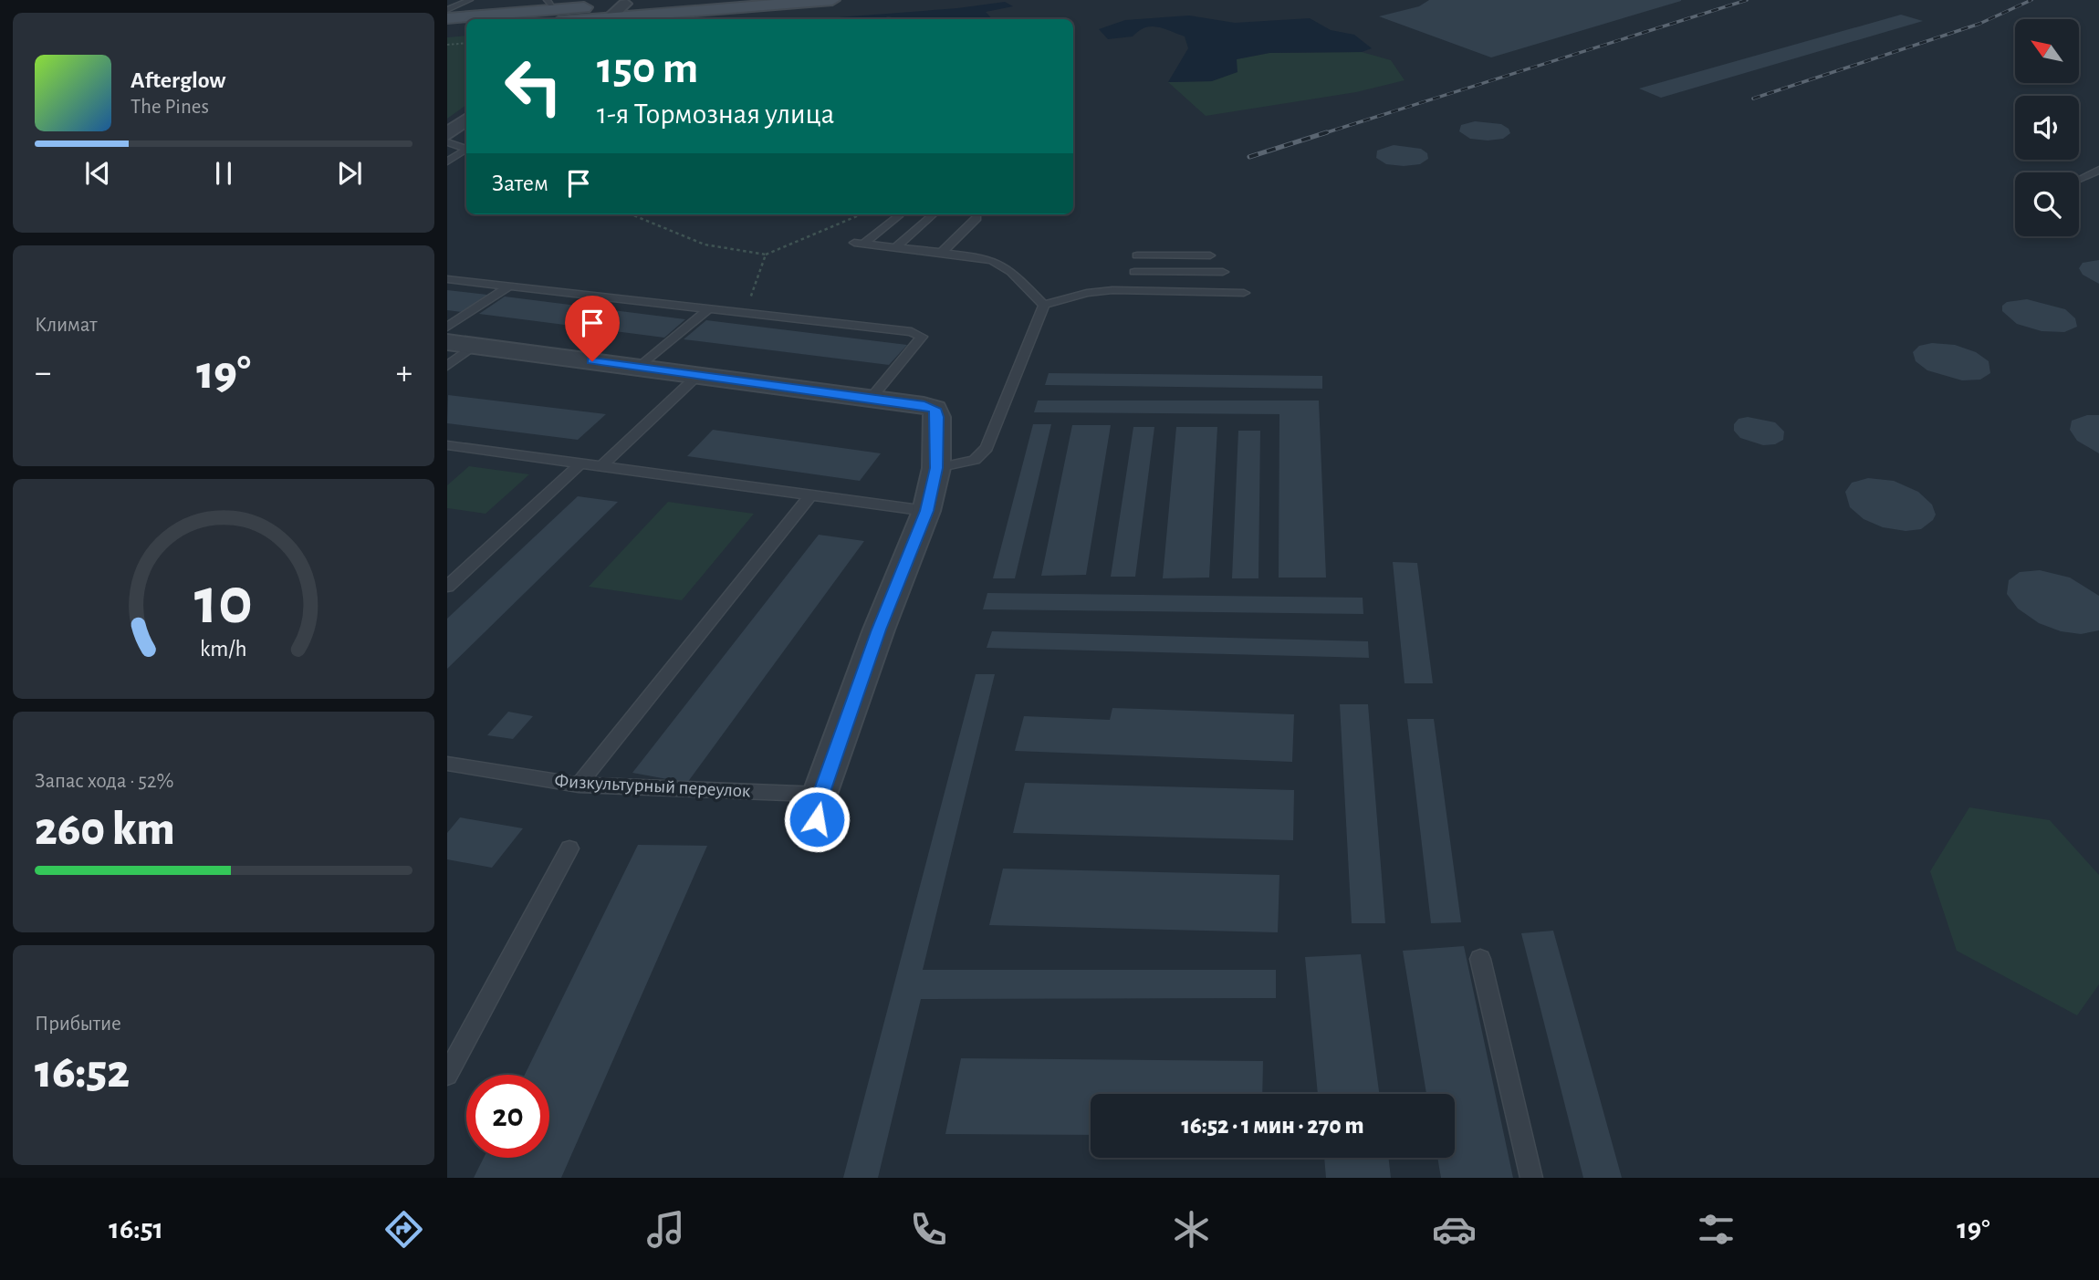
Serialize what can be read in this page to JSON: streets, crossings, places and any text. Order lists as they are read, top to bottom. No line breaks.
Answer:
{"streets":{"lane":["Физкультурный переулок"]},"north":"top left","page":{"turn":["150 m","1-я Тормозная улица"],"song":["Afterglow","The Pines"],"then":"Затем","tile":["Климат",["Запас хода · 52%","260 km"],["Прибытие","16:52"]],"heat":["−","19°","+"],"limit":"20","trip":"16:52 · 1 мин · 270 m","tabs":["16:51","19°"],"gauge":["10","km/h"]}}
